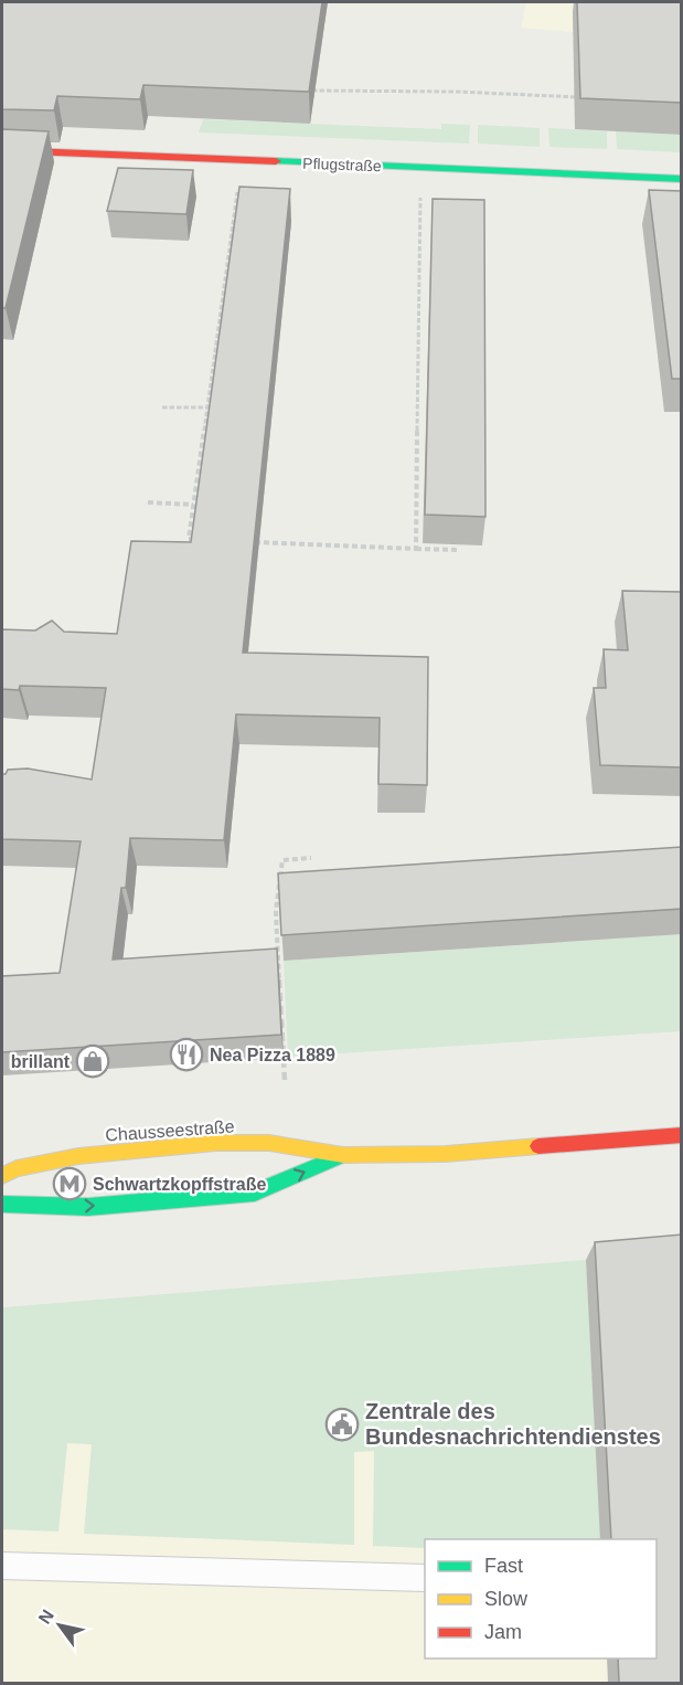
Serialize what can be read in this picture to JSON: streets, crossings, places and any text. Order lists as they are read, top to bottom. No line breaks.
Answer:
{"streets":{"street":["Pflugstraße","Chausseestraße"]},"places":{"restaurant":["Nea Pizza 1889"],"shop":["brillant"],"metro station":["Schwartzkopffstraße"],"public building":["Zentrale des Bundesnachrichtendienstes"]},"legend":["Fast","Slow","Jam"],"north":"top left"}
